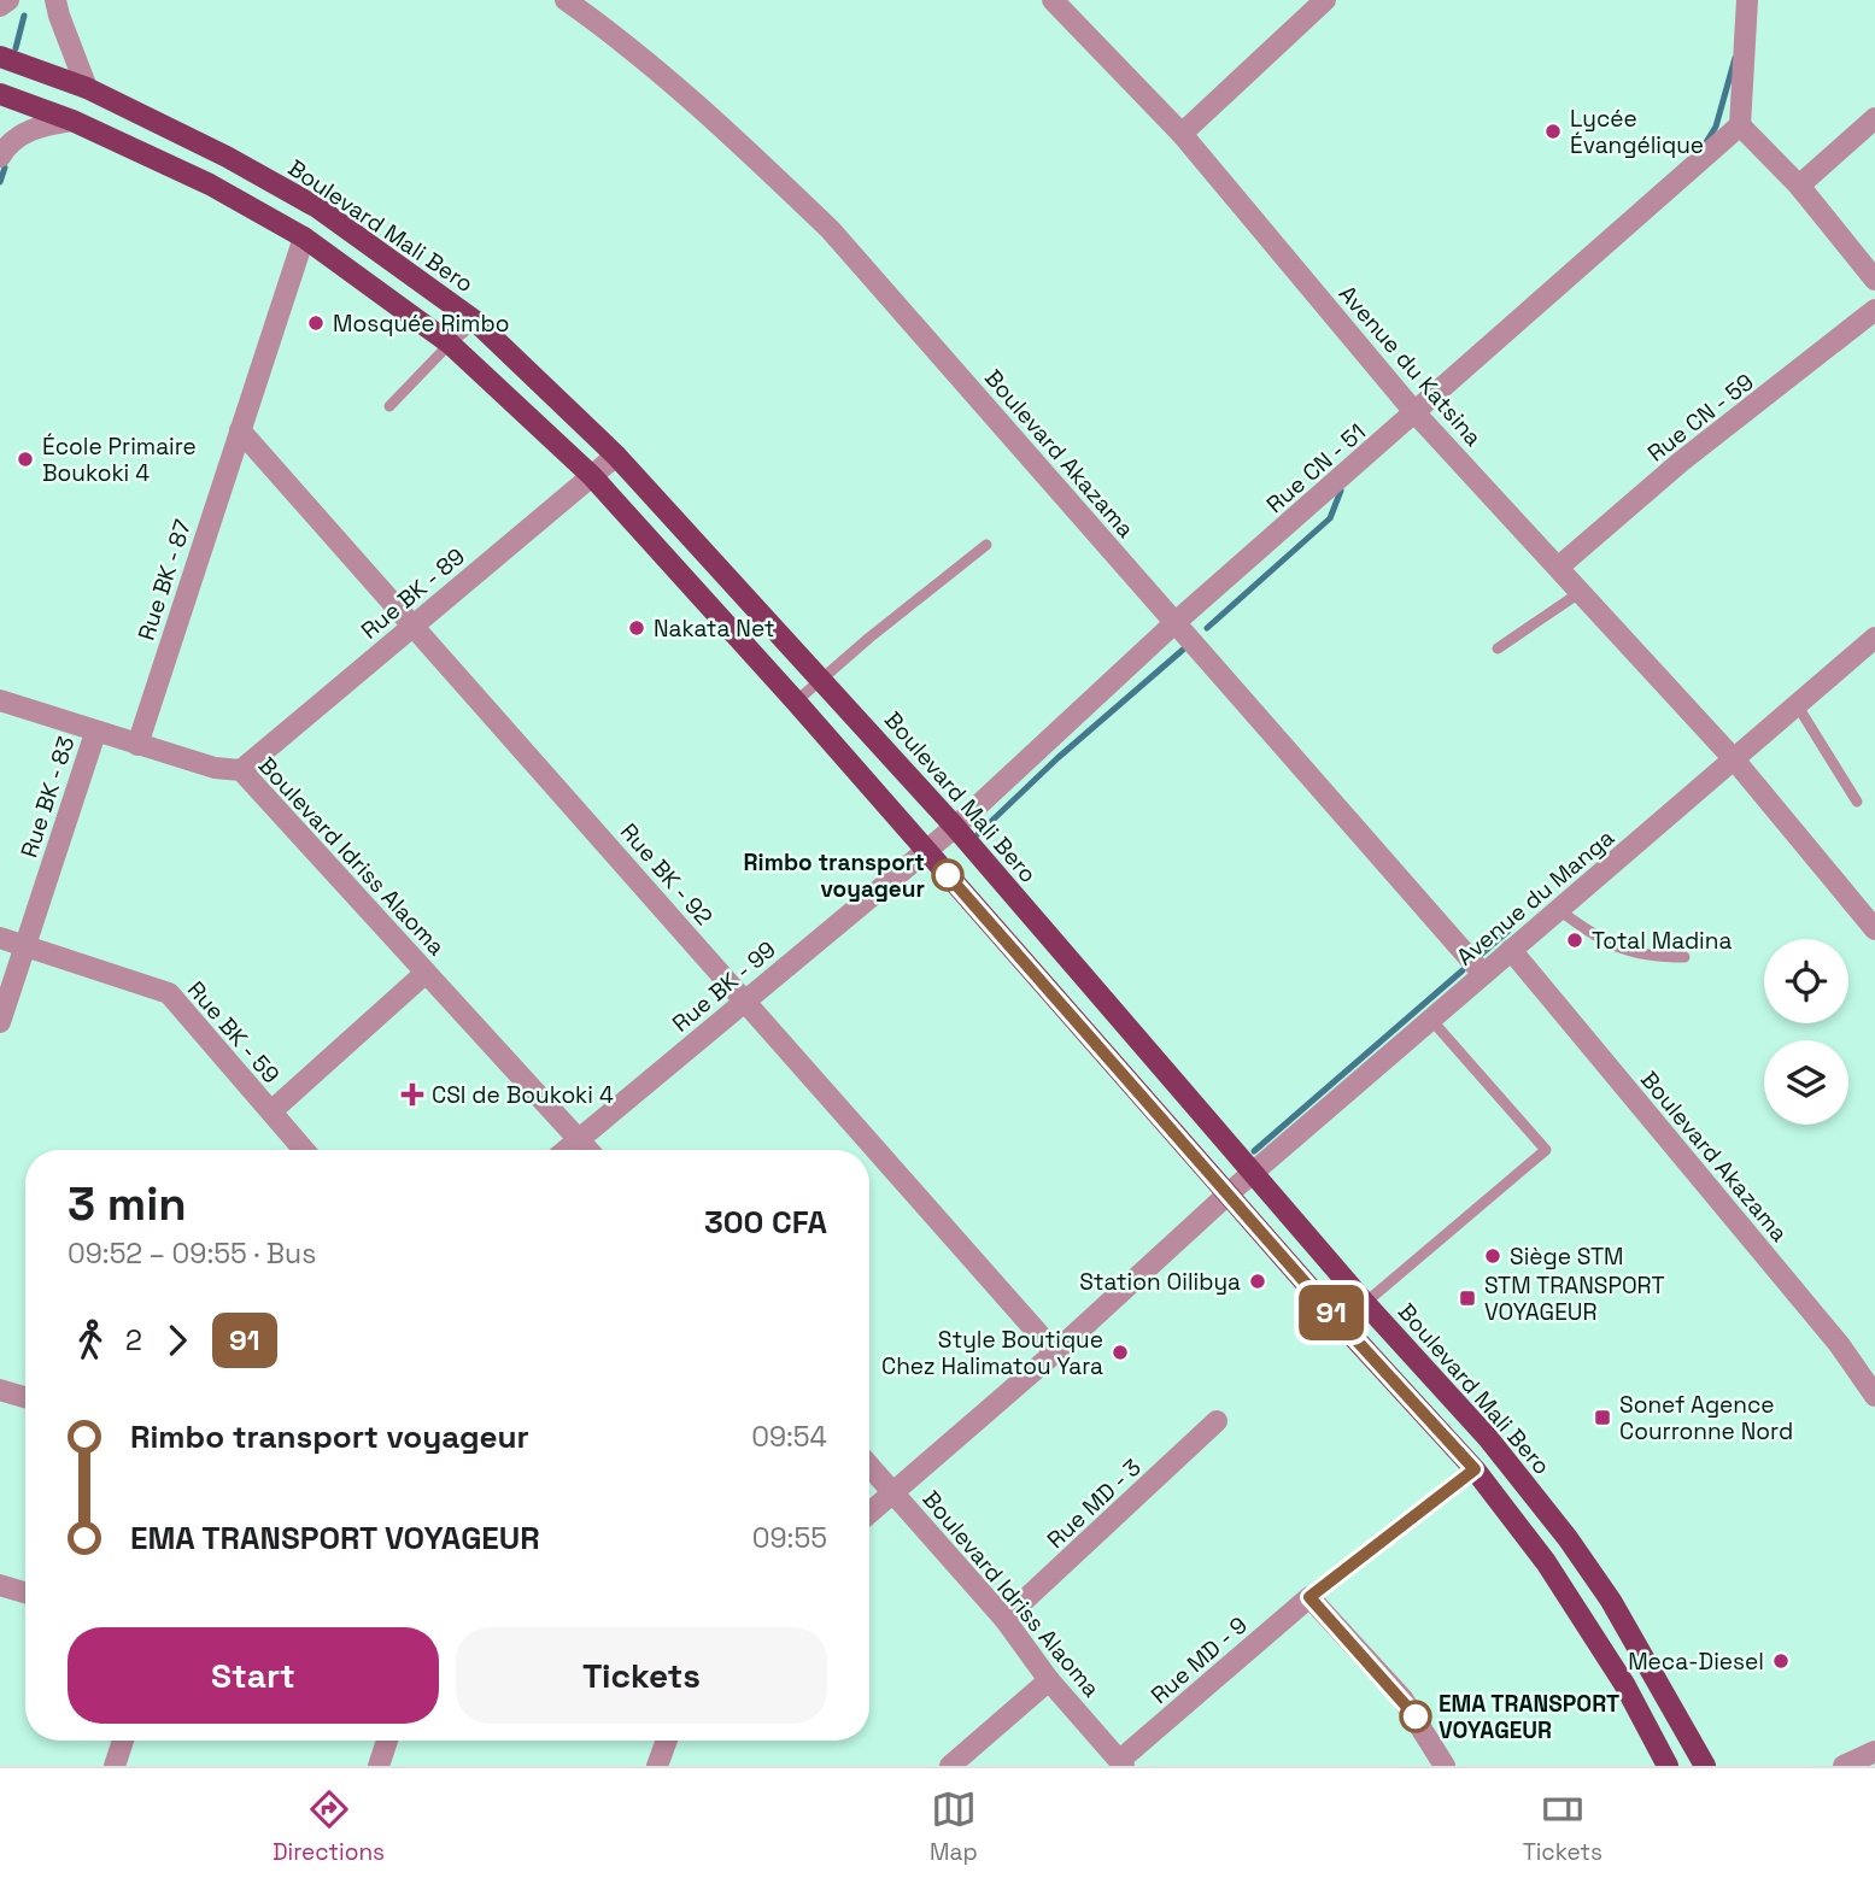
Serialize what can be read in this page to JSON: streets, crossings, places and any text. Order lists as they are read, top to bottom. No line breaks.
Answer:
{"streets":{"main road":["Boulevard Mali Bero"],"street":["Avenue du Katsina","Rue CN - 59","Boulevard Akazama","Rue CN - 51","Rue BK - 87","Rue BK - 89","Rue BK - 83","Boulevard Idriss Alaoma","Rue BK - 92","Avenue du Manga","Rue BK - 99","Rue BK - 59","Rue MD - 3","Rue MD - 9"]},"crossings":[["Boulevard Mali Bero","Rue CN - 51"],["Boulevard Mali Bero","Rue BK - 89"],["Boulevard Mali Bero","Avenue du Manga"],["Avenue du Katsina","Rue CN - 59"],["Avenue du Katsina","Rue CN - 51"],["Avenue du Katsina","Avenue du Manga"],["Boulevard Akazama","Rue CN - 51"],["Boulevard Akazama","Avenue du Manga"],["Rue CN - 51","Rue BK - 99"],["Rue BK - 87","Boulevard Idriss Alaoma"],["Rue BK - 87","Rue BK - 92"],["Rue BK - 89","Boulevard Idriss Alaoma"],["Rue BK - 89","Rue BK - 92"],["Rue BK - 83","Boulevard Idriss Alaoma"],["Rue BK - 83","Rue BK - 59"],["Boulevard Idriss Alaoma","Avenue du Manga"],["Boulevard Idriss Alaoma","Rue BK - 99"],["Boulevard Idriss Alaoma","Rue MD - 3"],["Boulevard Idriss Alaoma","Rue MD - 9"],["Rue BK - 92","Avenue du Manga"],["Rue BK - 92","Rue BK - 99"]],"places":{"other":["Lycée Évangélique","Mosquée Rimbo","École Primaire Boukoki 4","Nakata Net","Rimbo transport voyageur","Total Madina","Siège STM","Station Oilibya","Style Boutique Chez Halimatou Yara","Meca-Diesel","EMA TRANSPORT VOYAGEUR"],"health":["CSI de Boukoki 4"],"transit":["STM TRANSPORT VOYAGEUR","Sonef Agence Courronne Nord"]},"lines":["bus line 91"],"page":{"on_map":"91","heading":["3 min","09:52 – 09:55 · Bus","300 CFA"],"legs":["2","91"],"list":[{"name":"Rimbo transport voyageur","value":"09:54"},{"name":"EMA TRANSPORT VOYAGEUR","value":"09:55"}],"buttons":["Start","Tickets"],"tabs":["Directions","Map","Tickets"]}}
